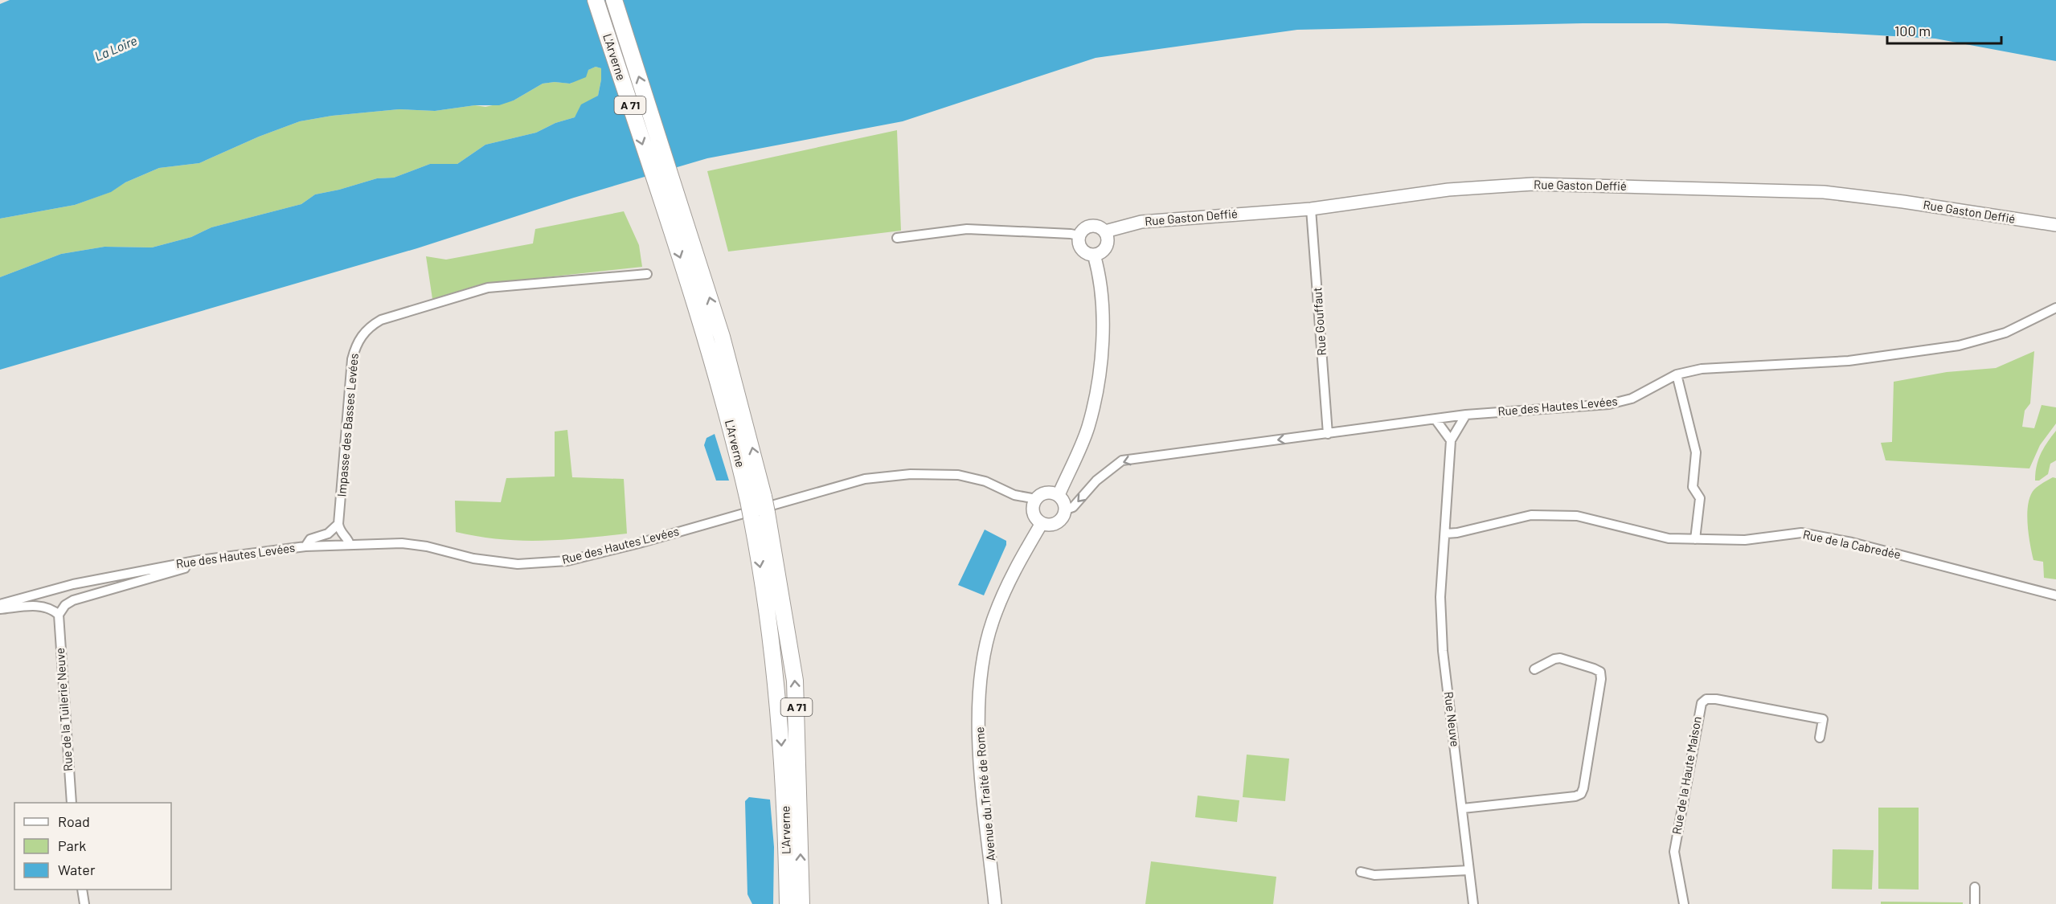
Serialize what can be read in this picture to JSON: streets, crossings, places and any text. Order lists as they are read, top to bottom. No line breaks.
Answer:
{"streets":{"highway":["L'Arverne","A 71"],"main road":["Rue Gaston Deffié","Avenue du Traité de Rome"],"street":["Rue Gouffaut","Rue des Hautes Levées","Impasse des Basses Levées","Rue de la Cabredée","Rue de la Tuilerie Neuve","Rue Neuve","Rue de la Haute Maison"]},"crossings":[["Rue Gaston Deffié","Rue Gouffaut"],["Rue Gouffaut","Rue des Hautes Levées"],["Rue des Hautes Levées","Avenue du Traité de Rome"],["Rue de la Cabredée","Rue Neuve"]],"water":["La Loire"],"legend":["Road","Park","Water"],"scale_bar":"100 m"}
